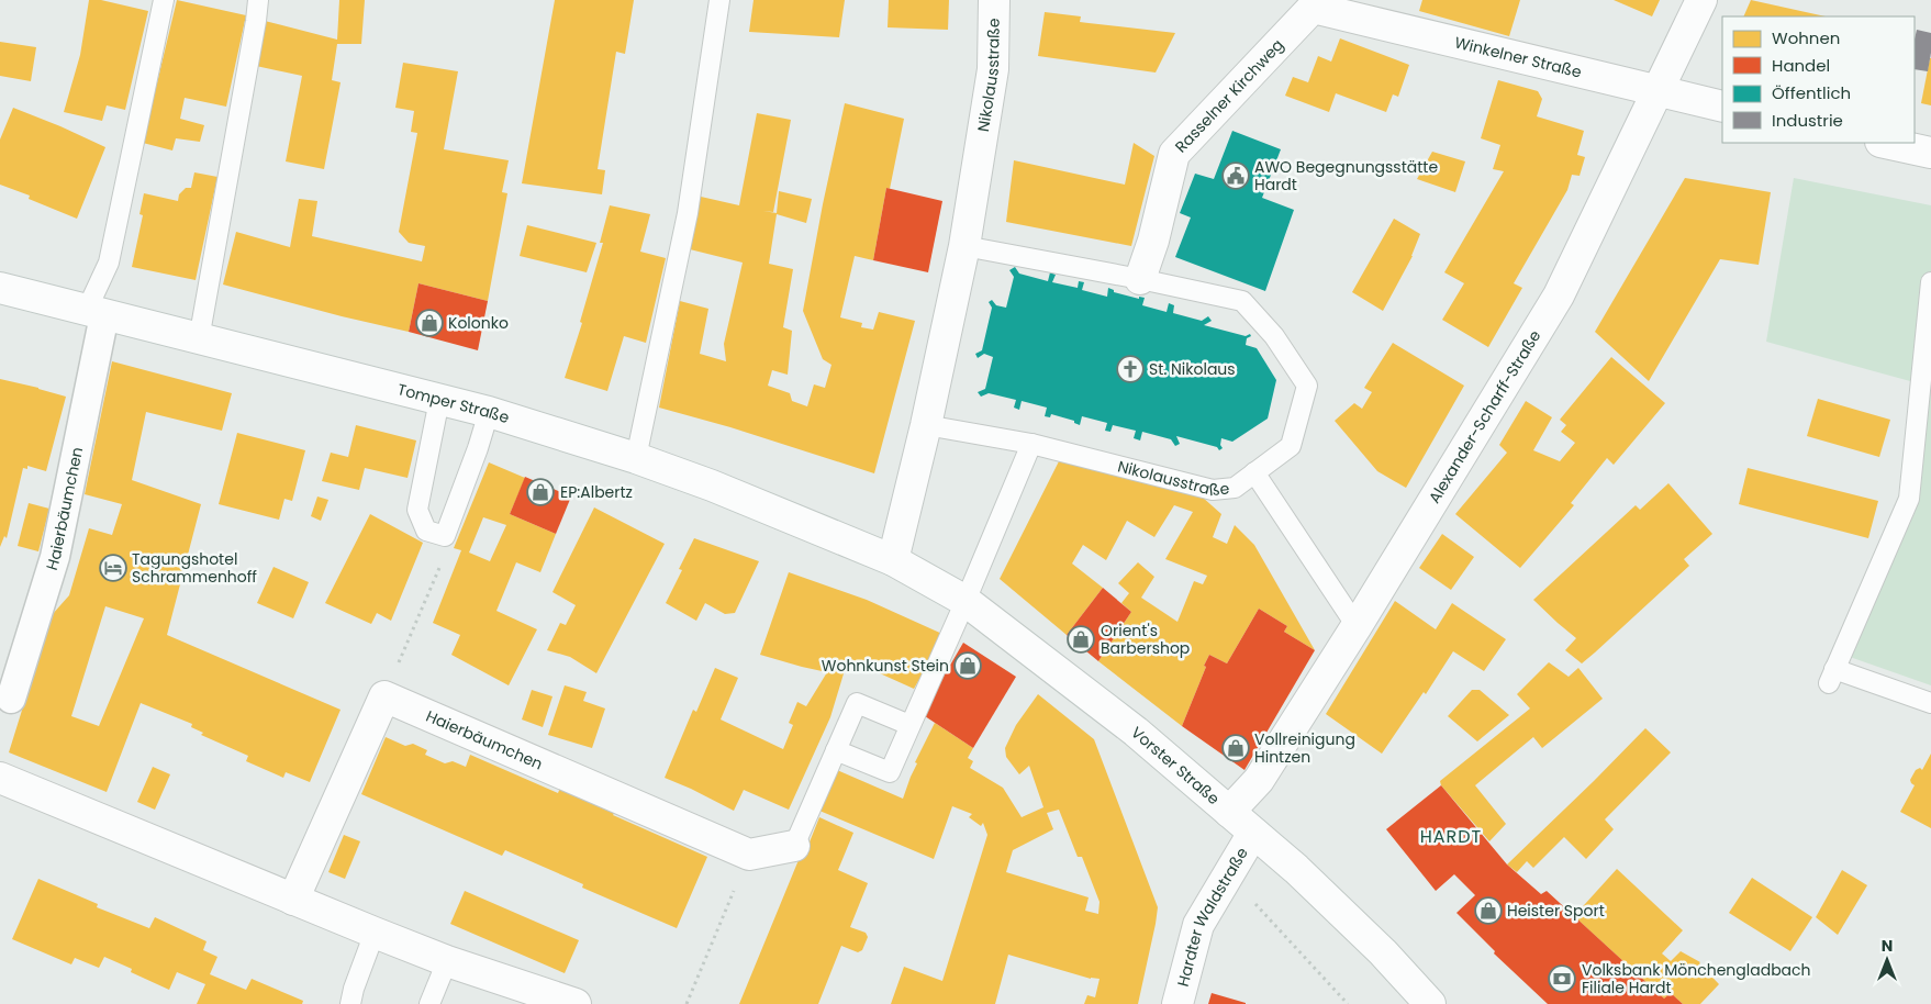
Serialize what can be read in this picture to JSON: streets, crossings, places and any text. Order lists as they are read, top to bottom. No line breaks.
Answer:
{"streets":{"street":["Winkelner Straße","Nikolausstraße","Rasselner Kirchweg","Tomper Straße","Alexander-Scharff-Straße","Haierbäumchen","Vorster Straße","Hardter Waldstraße"]},"crossings":[["Winkelner Straße","Rasselner Kirchweg"],["Winkelner Straße","Alexander-Scharff-Straße"],["Nikolausstraße","Rasselner Kirchweg"],["Nikolausstraße","Tomper Straße"],["Nikolausstraße","Vorster Straße"],["Tomper Straße","Haierbäumchen"],["Tomper Straße","Vorster Straße"],["Alexander-Scharff-Straße","Vorster Straße"],["Vorster Straße","Hardter Waldstraße"]],"districts":["HARDT"],"places":{"public building":["AWO Begegnungsstätte Hardt"],"shop":["Kolonko","EP:Albertz","Orient's Barbershop","Wohnkunst Stein","Vollreinigung Hintzen","Heister Sport"],"church":["St. Nikolaus"],"hotel":["Tagungshotel Schrammenhoff"],"bank":["Volksbank Mönchengladbach Filiale Hardt"]},"legend":["Wohnen","Handel","Öffentlich","Industrie"],"north":"top"}
